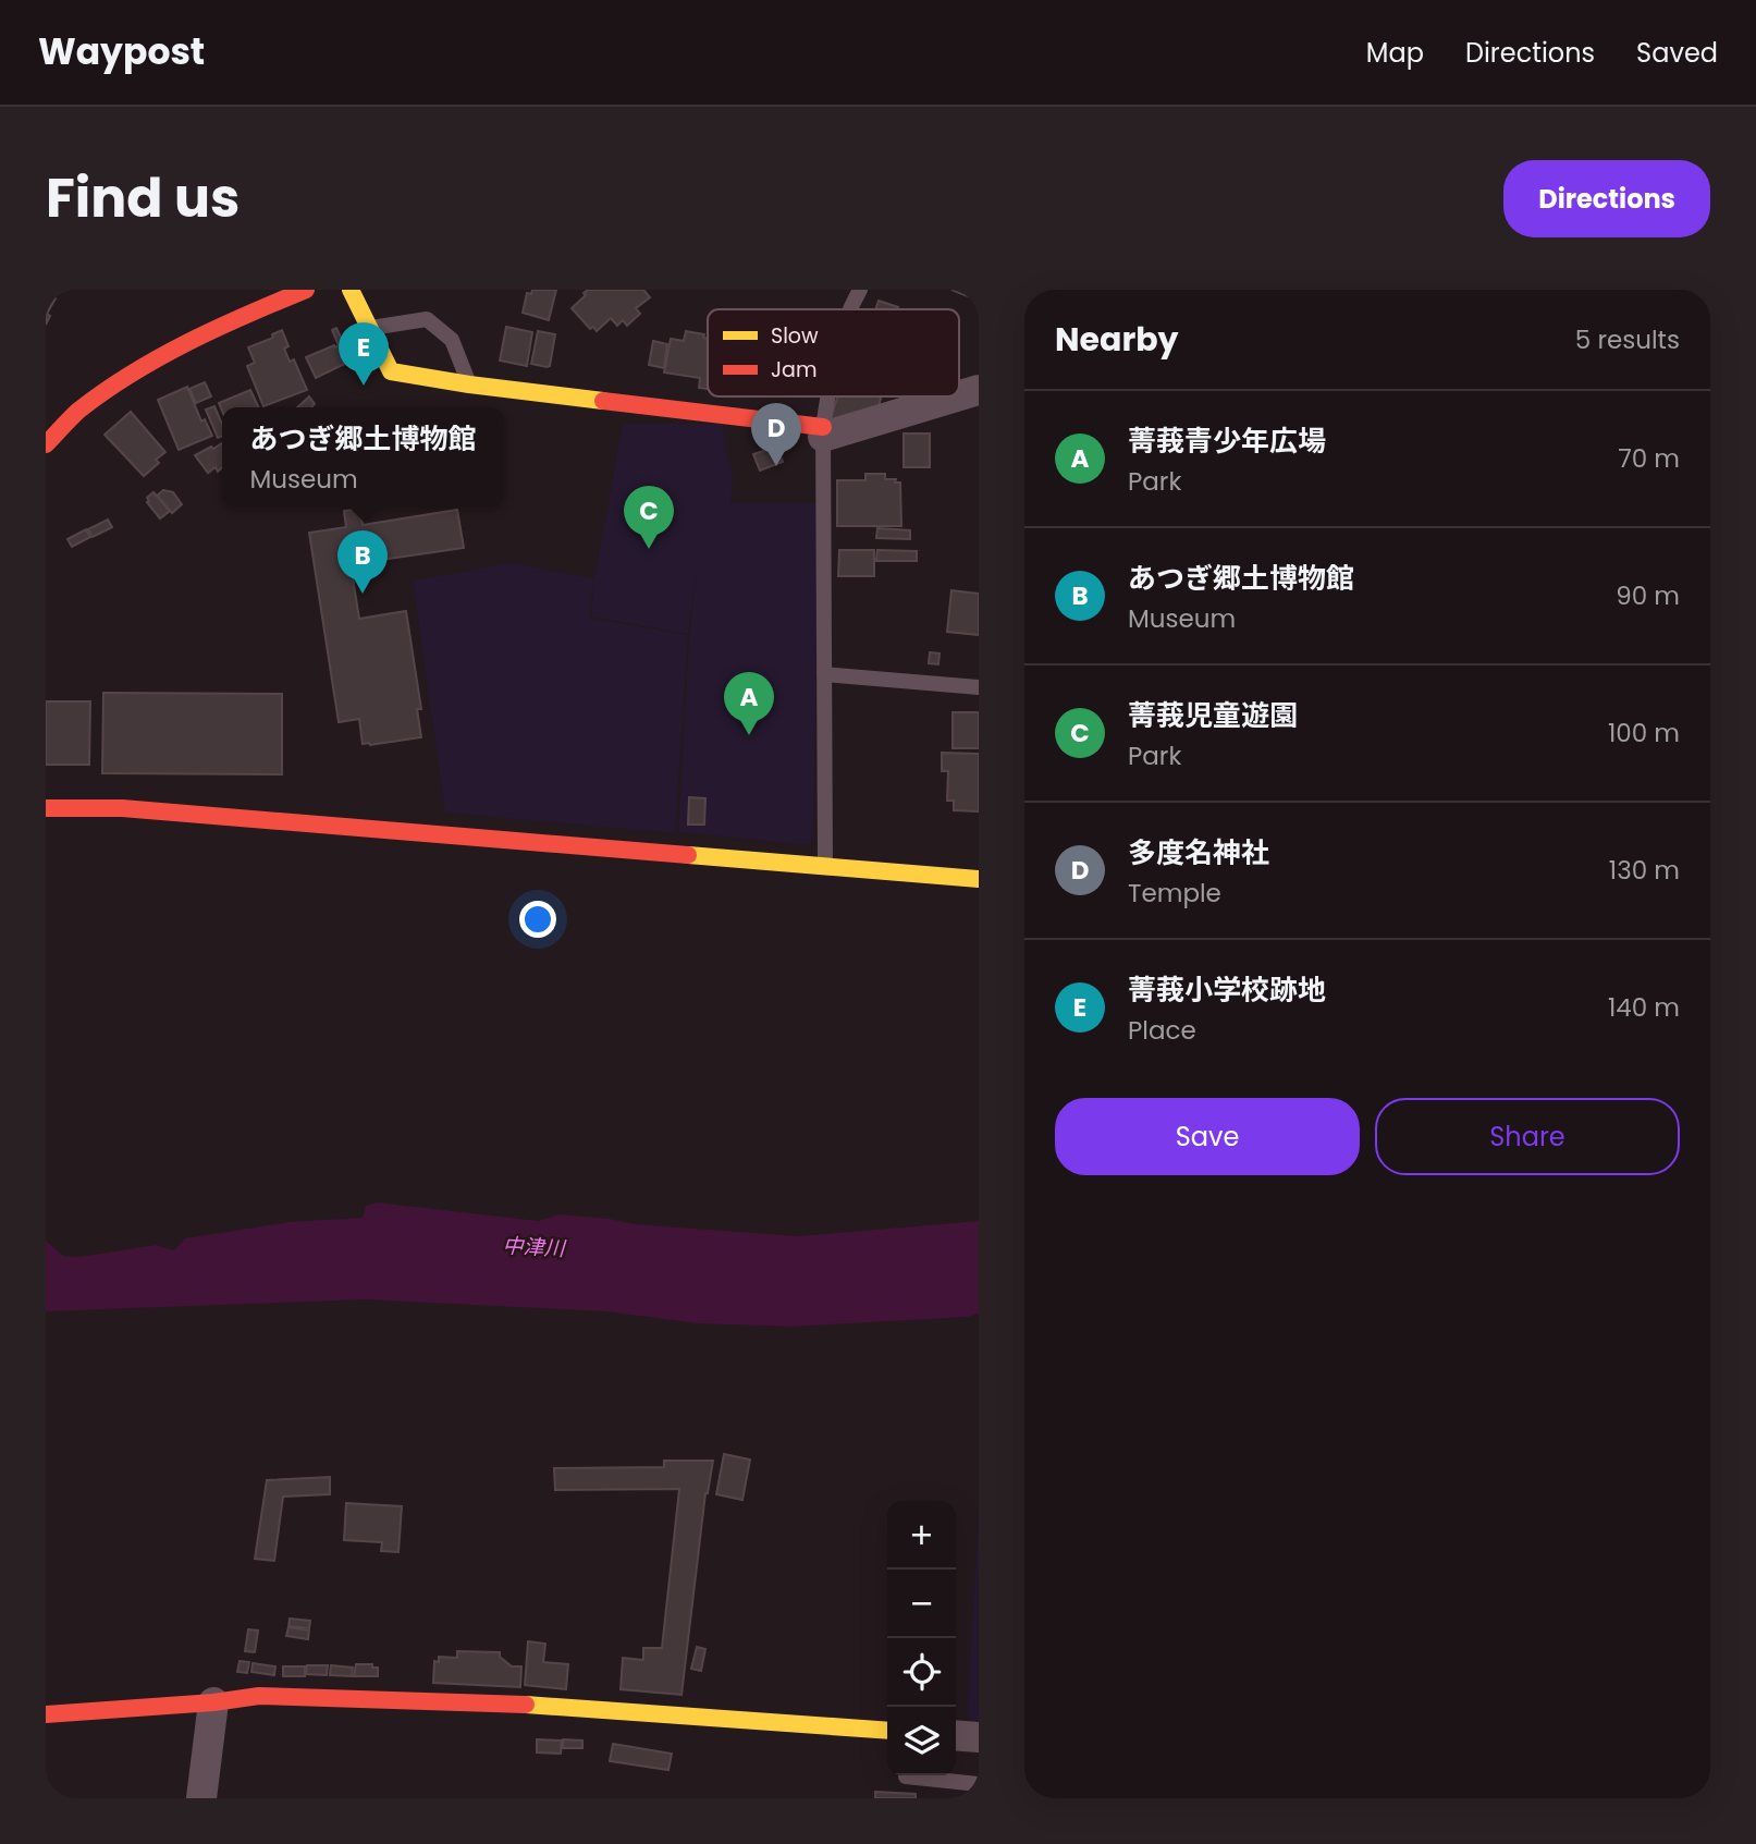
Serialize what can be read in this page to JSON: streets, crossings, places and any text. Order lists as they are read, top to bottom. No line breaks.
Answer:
{"water":["中津川"],"legend":["Slow","Jam"],"page":{"header":"Waypost","nav":["Map","Directions","Saved"],"title":"Find us","buttons":["Directions",["Save","Share"]],"heading":["Nearby","5 results"],"pins":["E","D","C","B","A"],"list":[{"mark":"A","name":"菁莪青少年広場","note":"Park","value":"70 m"},{"mark":"B","name":"あつぎ郷土博物館","note":"Museum","value":"90 m"},{"mark":"C","name":"菁莪児童遊園","note":"Park","value":"100 m"},{"mark":"D","name":"多度名神社","note":"Temple","value":"130 m"},{"mark":"E","name":"菁莪小学校跡地","note":"Place","value":"140 m"}],"popup":["あつぎ郷土博物館","Museum"],"map_buttons":["+","−"]}}
